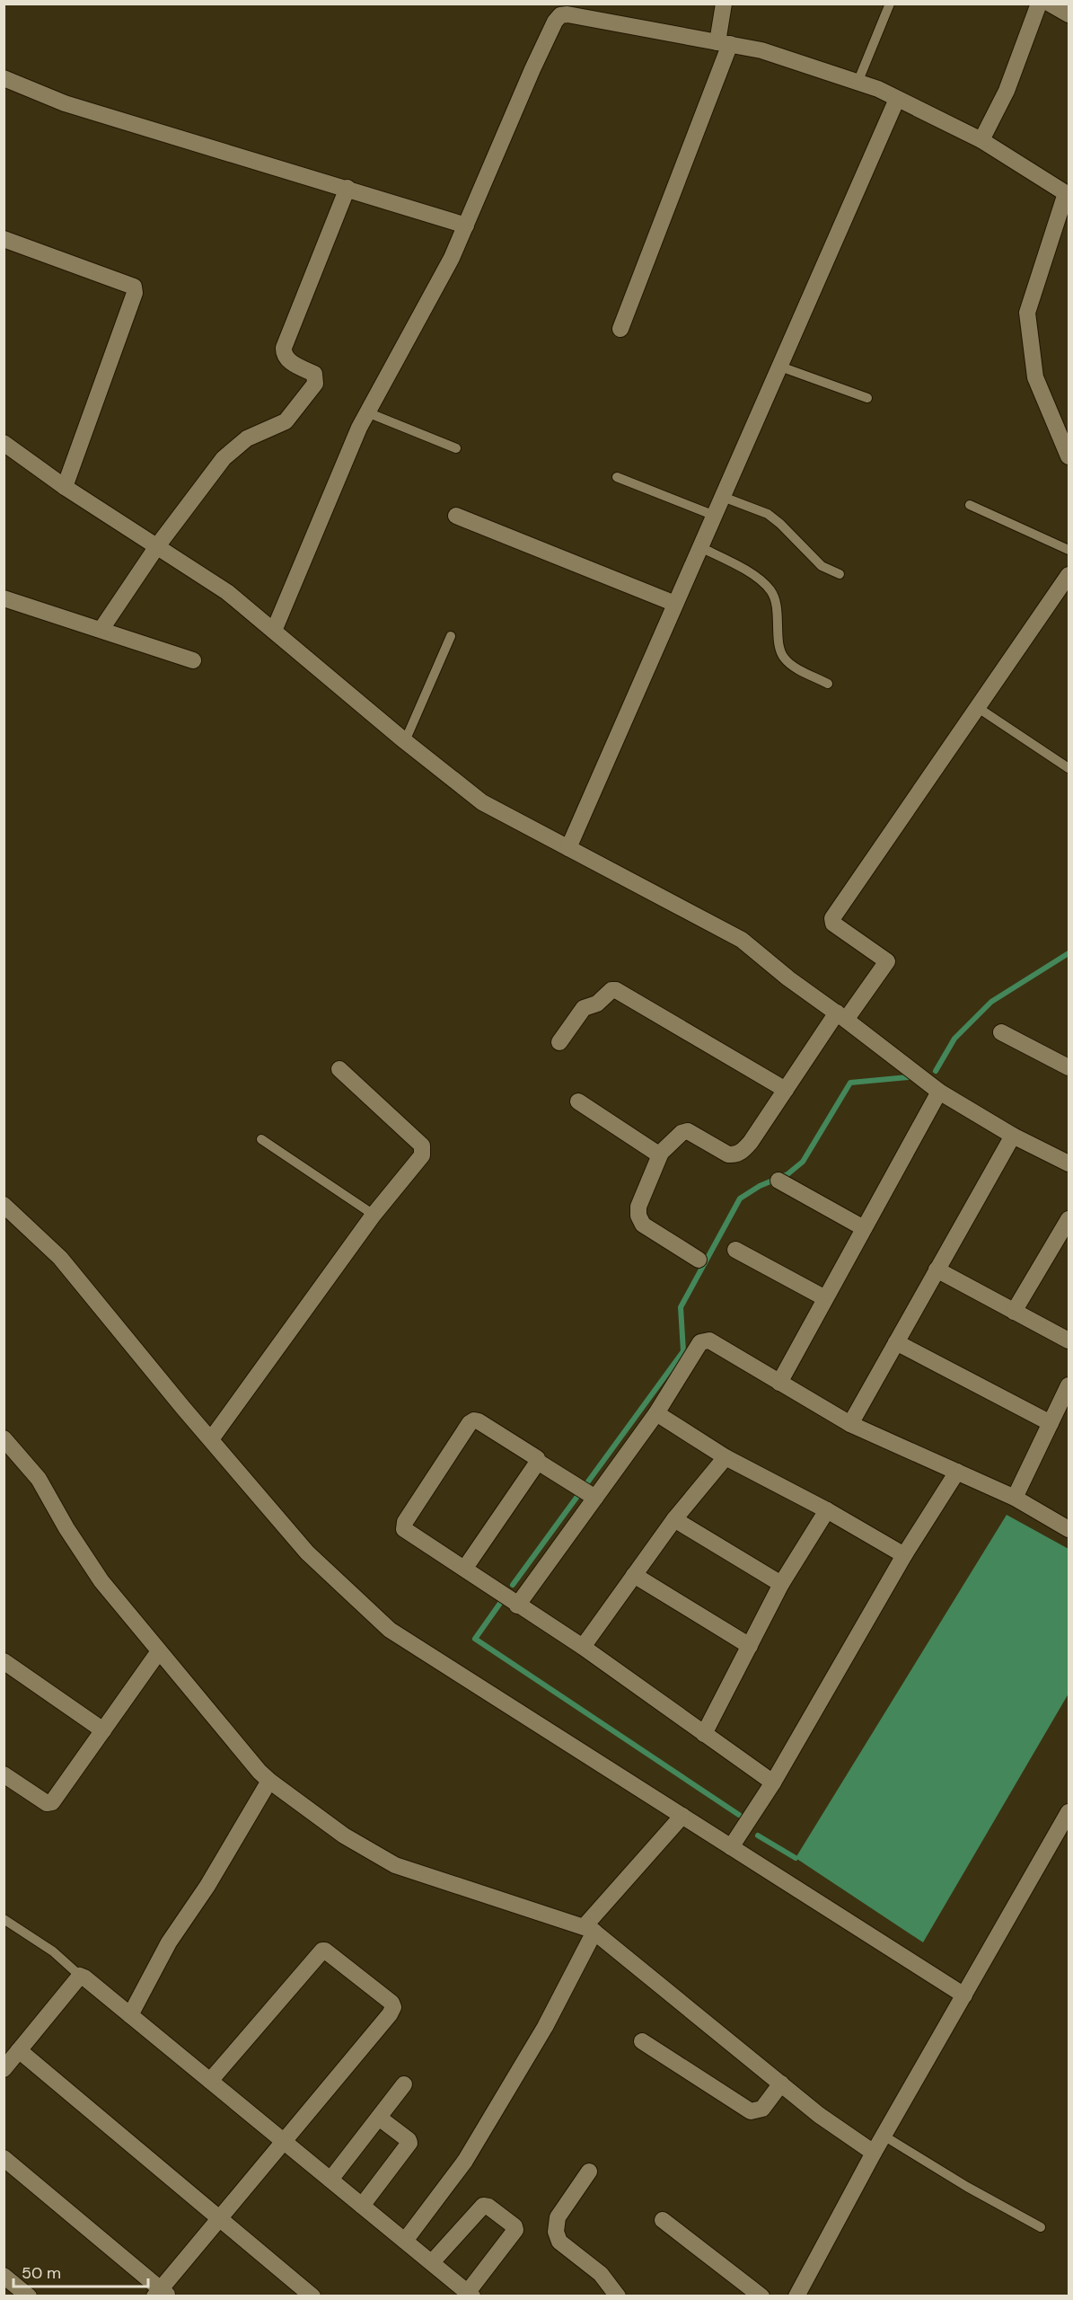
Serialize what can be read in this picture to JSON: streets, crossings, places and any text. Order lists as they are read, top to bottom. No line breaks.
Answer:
{"scale_bar":"50 m"}
